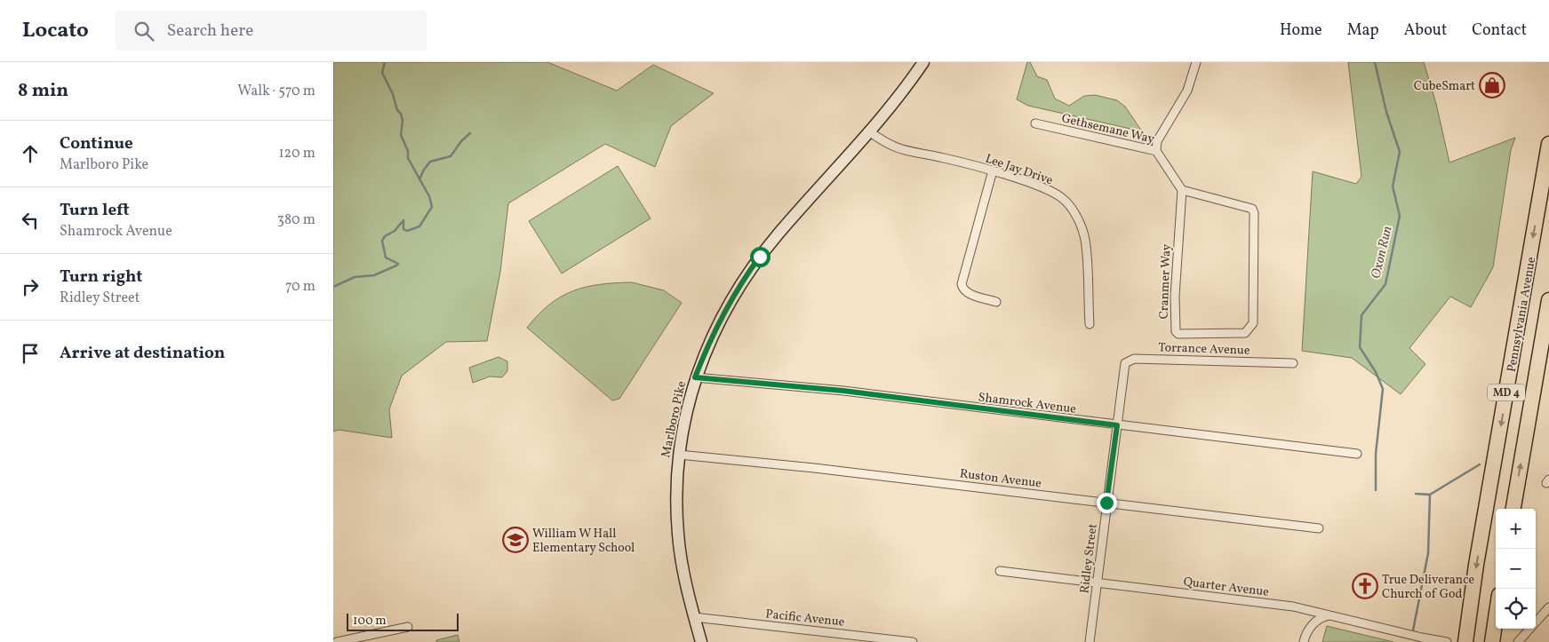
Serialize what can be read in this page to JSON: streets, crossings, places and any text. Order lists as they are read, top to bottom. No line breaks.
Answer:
{"streets":{"highway":["Pennsylvania Avenue","MD 4"],"main road":["Marlboro Pike"],"street":["Gethsemane Way","Lee Jay Drive","Cranmer Way","Torrance Avenue","Shamrock Avenue","Ruston Avenue","Ridley Street","Quarter Avenue","Pacific Avenue"]},"crossings":[["Gethsemane Way","Cranmer Way"],["Lee Jay Drive","Marlboro Pike"],["Torrance Avenue","Ridley Street"],["Shamrock Avenue","Marlboro Pike"],["Shamrock Avenue","Ridley Street"],["Marlboro Pike","Ruston Avenue"],["Marlboro Pike","Pacific Avenue"],["Ruston Avenue","Ridley Street"],["Ridley Street","Quarter Avenue"]],"water":["Oxon Run"],"places":{"shop":["CubeSmart"],"school or university":["William W Hall Elementary School"],"church":["True Deliverance Church of God"]},"scale_bar":"100 m","page":{"header":"Locato","search":"Search here","nav":["Home","Map","About","Contact"],"heading":["8 min","Walk · 570 m"],"list":[["Continue","Marlboro Pike","120 m"],["Turn left","Shamrock Avenue","380 m"],["Turn right","Ridley Street","70 m"],"Arrive at destination"],"map_buttons":["+","−"],"scale":"100 m"}}
